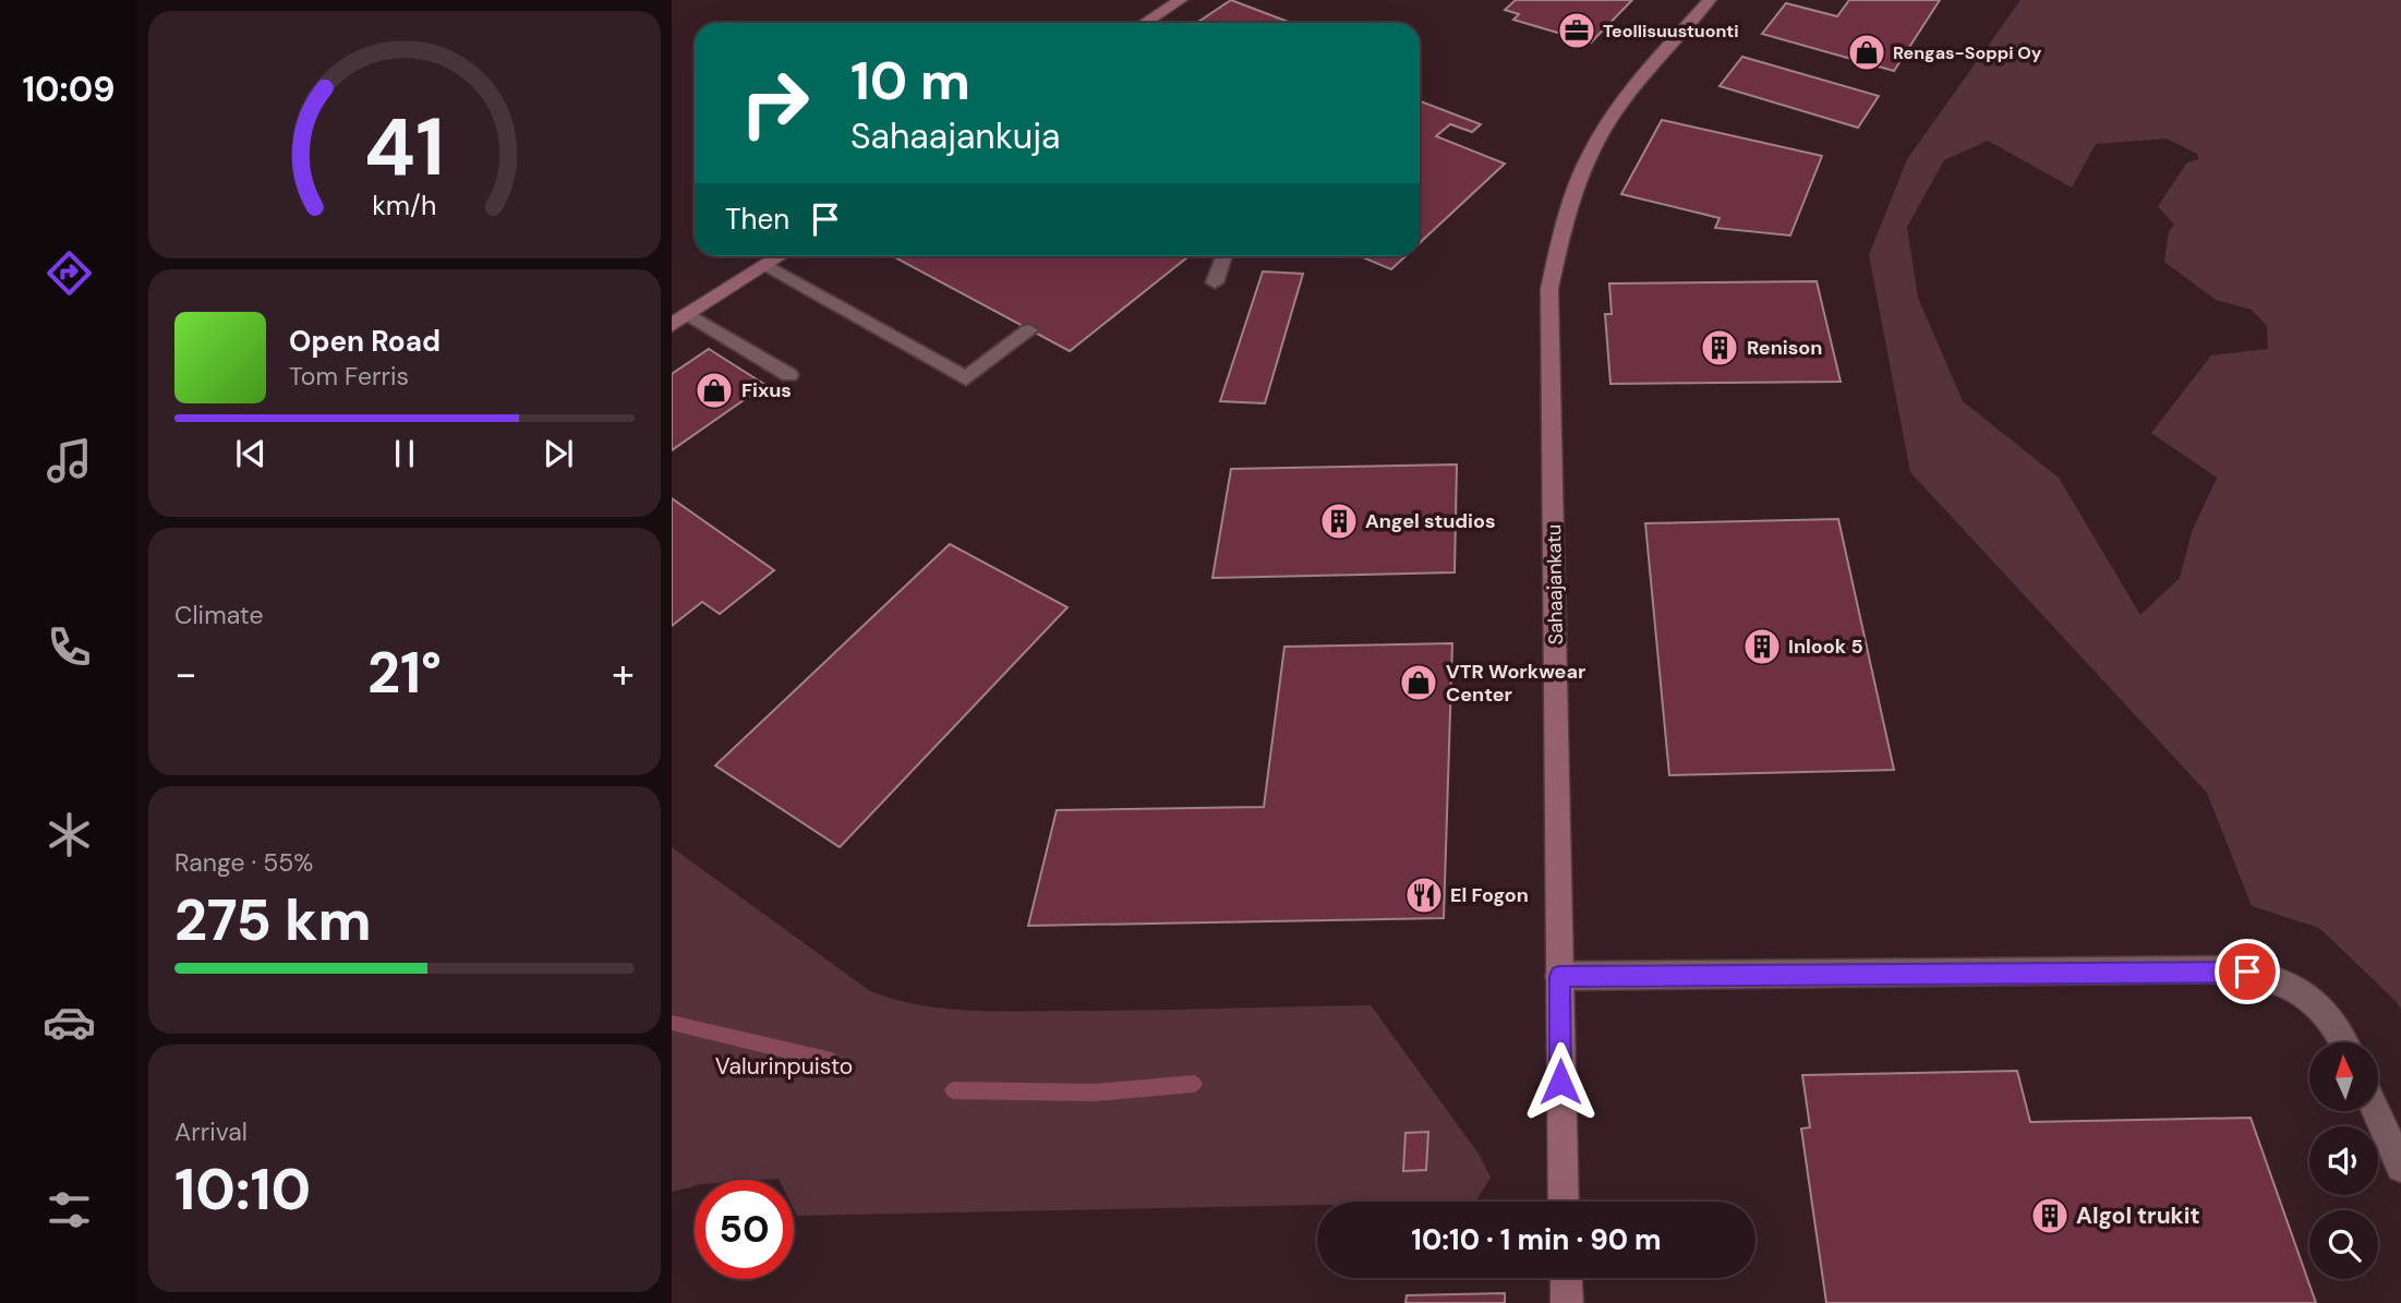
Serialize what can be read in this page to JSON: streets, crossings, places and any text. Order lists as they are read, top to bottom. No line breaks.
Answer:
{"streets":{"main road":["Sahaajankatu"]},"parks":["Valurinpuisto"],"places":{"office":["Teollisuustuonti"],"shop":["Rengas-Soppi Oy","Fixus","VTR Workwear Center"],"building":["Renison","Angel studios","Inlook 5","Algol trukit"],"restaurant":["El Fogon"]},"north":"top","page":{"tabs":"10:09","turn":["10 m","Sahaajankuja"],"then":"Then","song":["Open Road","Tom Ferris"],"tile":["Climate",["Range · 55%","275 km"],["Arrival","10:10"]],"heat":["−","21°","+"],"limit":"50","trip":"10:10 · 1 min · 90 m","gauge":["41","km/h"]}}
